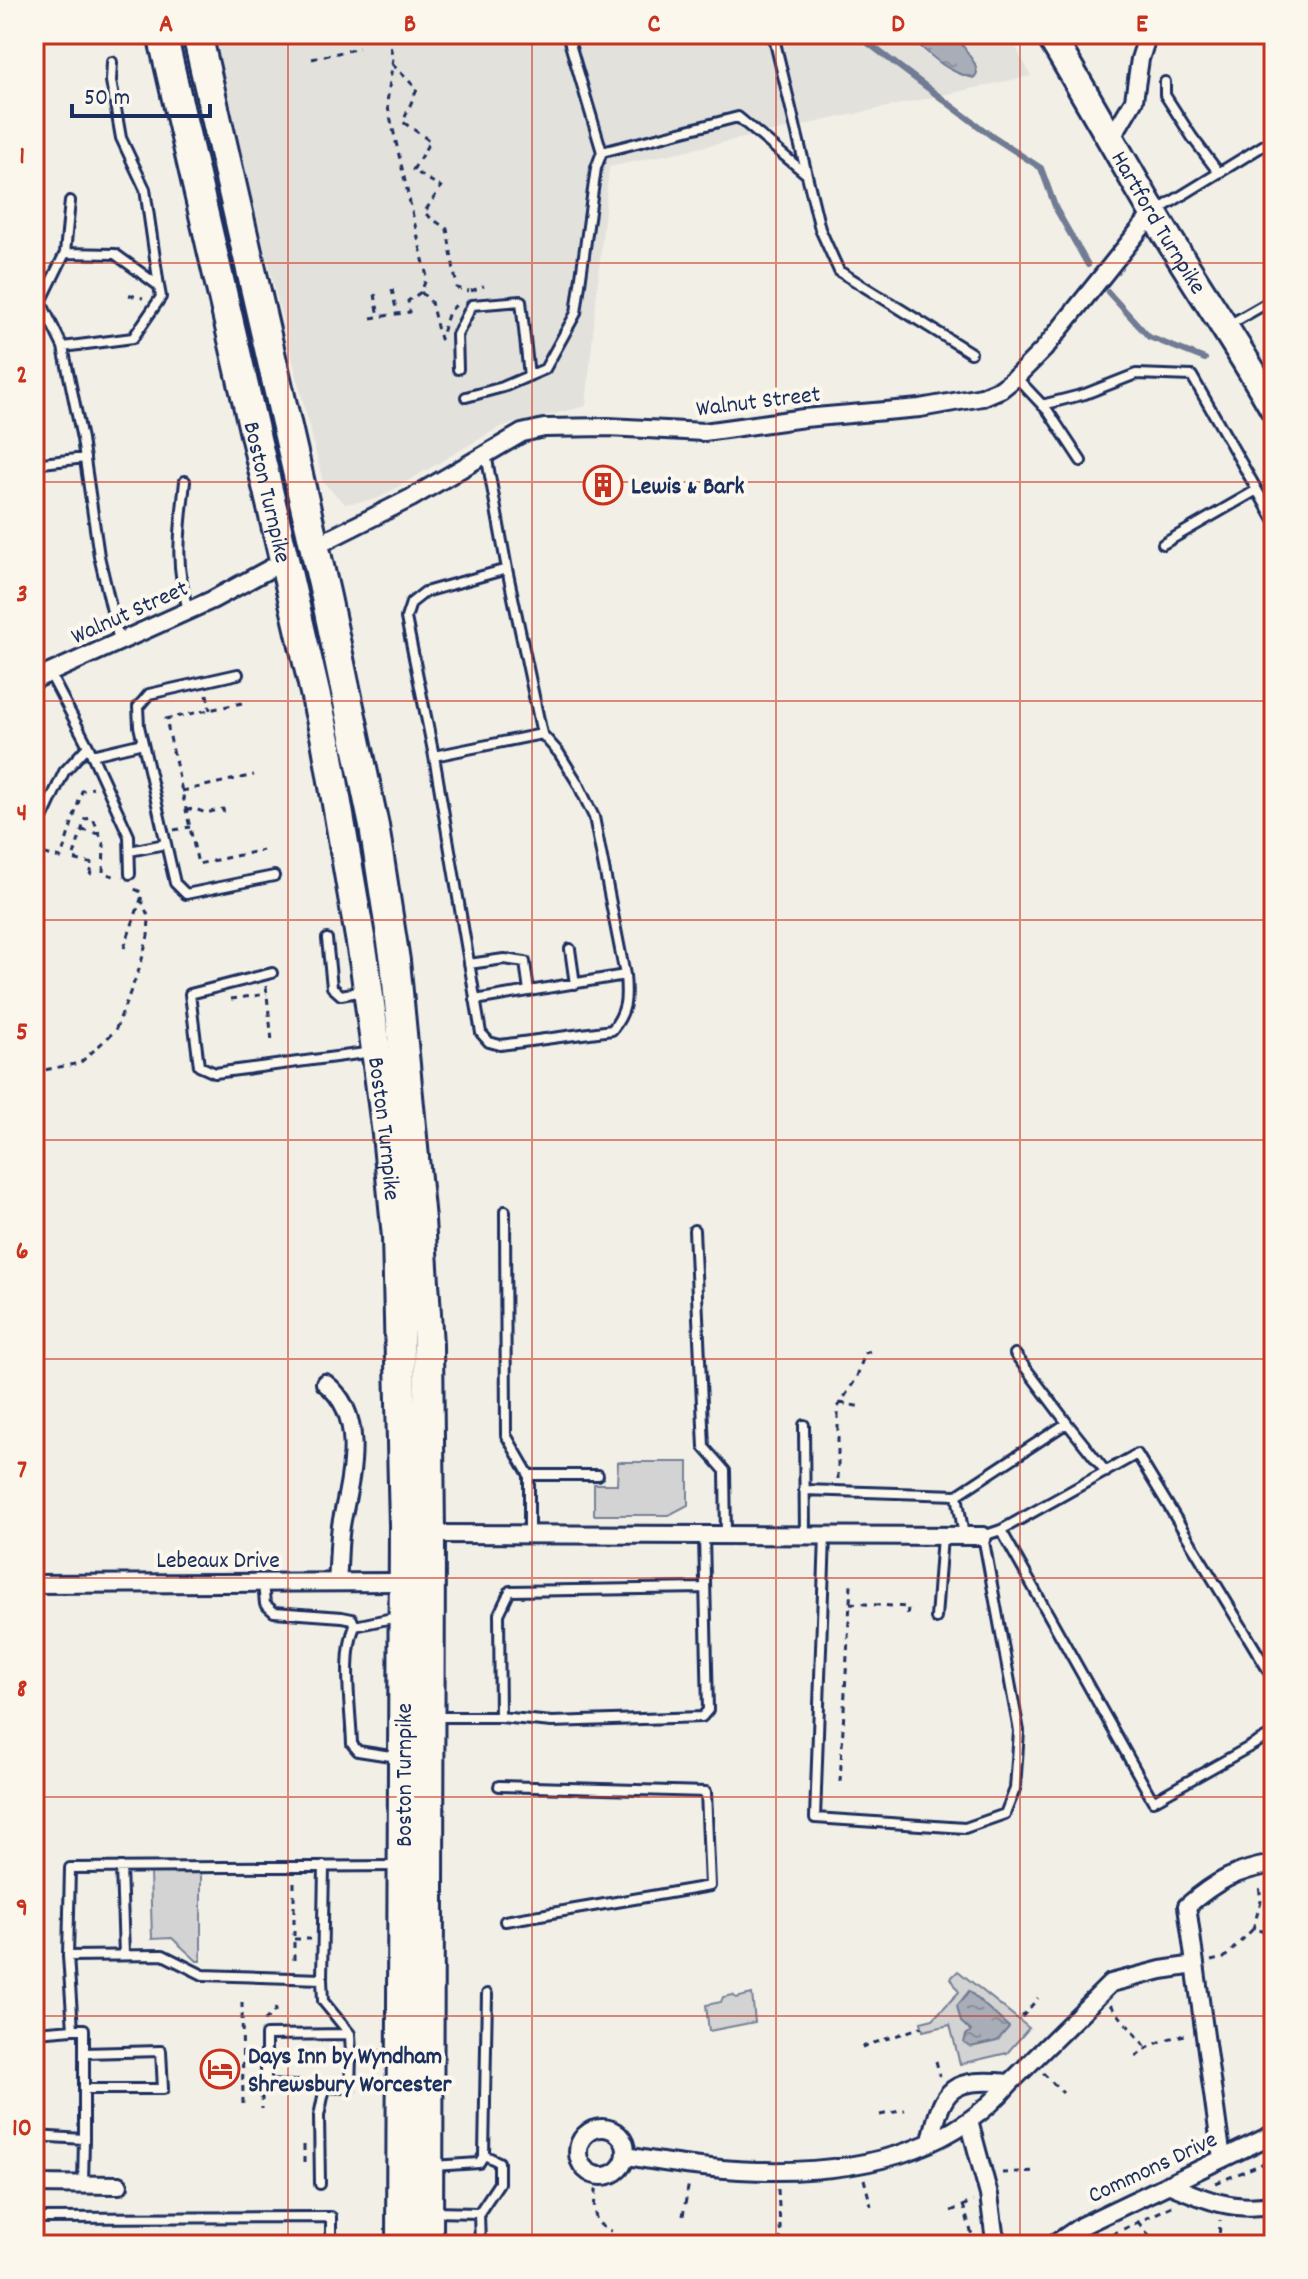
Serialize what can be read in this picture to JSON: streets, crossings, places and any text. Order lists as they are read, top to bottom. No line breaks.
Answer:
{"streets":{"highway":["Boston Turnpike"],"main road":["Hartford Turnpike"],"street":["Walnut Street","Lebeaux Drive","Commons Drive"]},"crossings":[["Hartford Turnpike","Walnut Street"],["Walnut Street","Boston Turnpike"],["Boston Turnpike","Lebeaux Drive"]],"places":{"building":["Lewis & Bark"],"hotel":["Days Inn by Wyndham Shrewsbury Worcester"]},"scale_bar":"50 m","grid":{"columns":["A","B","C","D","E"],"rows":["1","2","3","4","5","6","7","8","9","10"]}}
